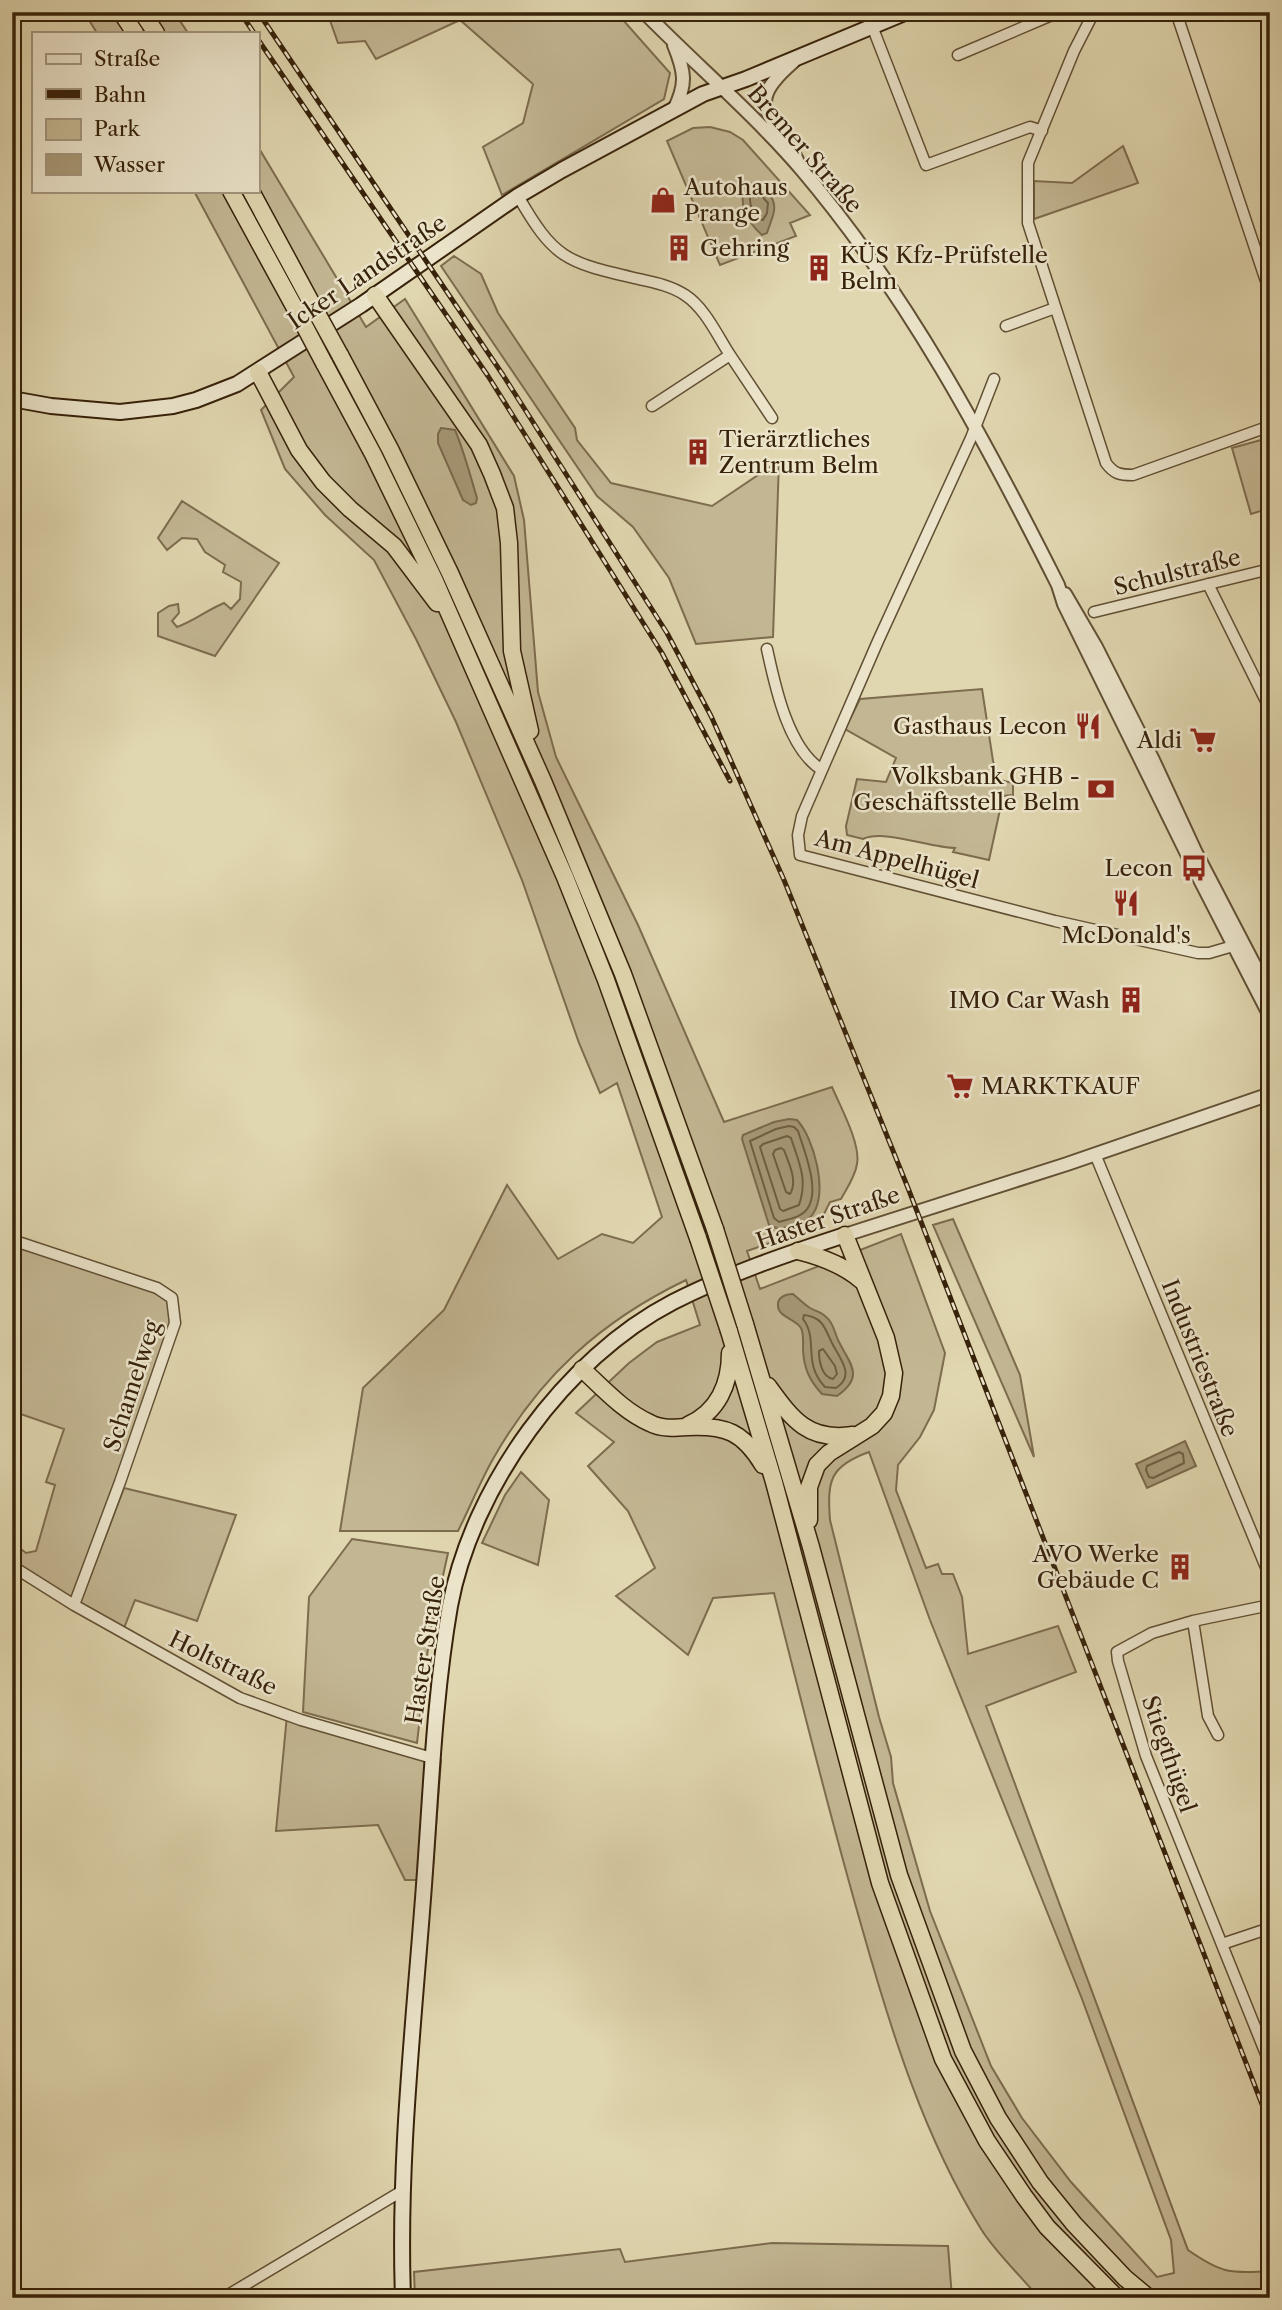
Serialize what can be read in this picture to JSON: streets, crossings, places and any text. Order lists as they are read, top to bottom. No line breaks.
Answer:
{"streets":{"main road":["Icker Landstraße","Haster Straße"],"street":["Bremer Straße","Schulstraße","Am Appelhügel","Industriestraße","Schamelweg","Holtstraße","Stiegthügel"]},"crossings":[["Bremer Straße","Icker Landstraße"],["Bremer Straße","Am Appelhügel"],["Haster Straße","Industriestraße"],["Haster Straße","Holtstraße"],["Schamelweg","Holtstraße"]],"places":{"shop":["Autohaus Prange"],"building":["Gehring","KÜS Kfz-Prüfstelle Belm","Tierärztliches Zentrum Belm","IMO Car Wash","AVO Werke Gebäude C"],"restaurant":["Gasthaus Lecon","McDonald's"],"supermarket":["Aldi","MARKTKAUF"],"bank":["Volksbank GHB - Geschäftsstelle Belm"],"bus stop":["Lecon"]},"legend":["Straße","Bahn","Park","Wasser"]}
